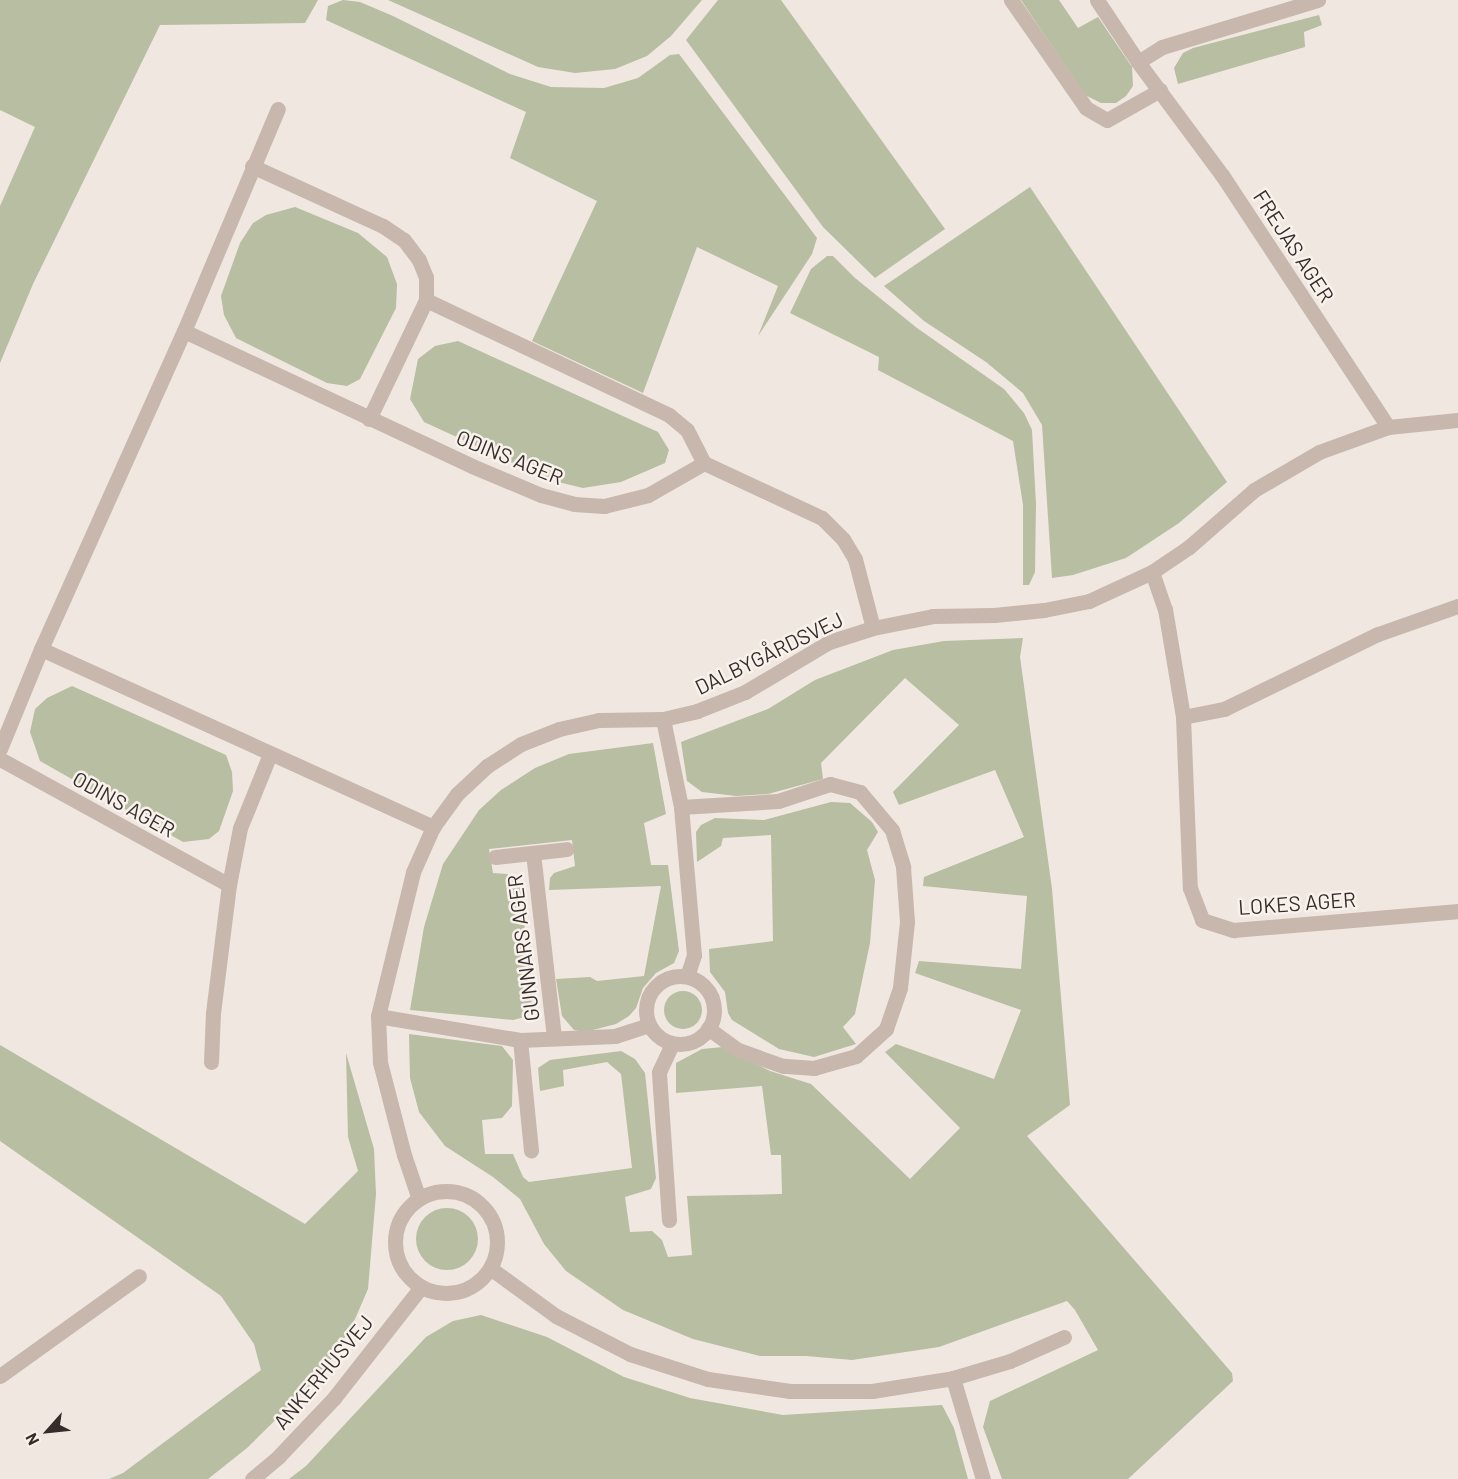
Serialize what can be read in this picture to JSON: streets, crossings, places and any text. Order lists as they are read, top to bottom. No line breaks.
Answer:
{"streets":{"street":["FREJAS AGER","ODINS AGER","DALBYGÅRDSVEJ","LOKES AGER","GUNNARS AGER","ANKERHUSVEJ"]},"crossings":[["FREJAS AGER","DALBYGÅRDSVEJ"],["DALBYGÅRDSVEJ","LOKES AGER"],["DALBYGÅRDSVEJ","GUNNARS AGER"],["DALBYGÅRDSVEJ","ANKERHUSVEJ"]],"north":"bottom left"}
